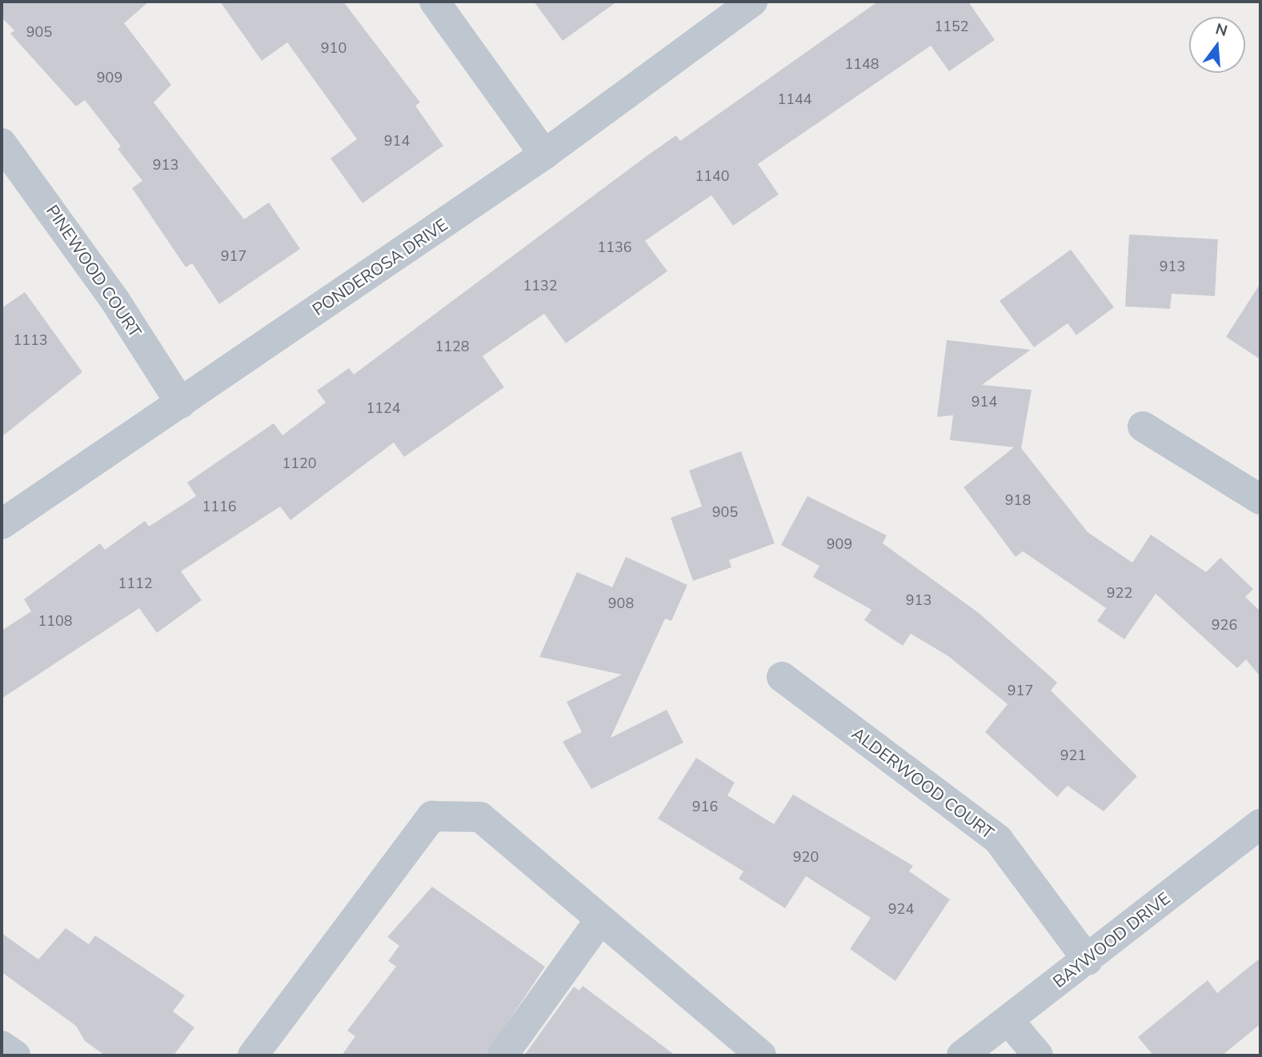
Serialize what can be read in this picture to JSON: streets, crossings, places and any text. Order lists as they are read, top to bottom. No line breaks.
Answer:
{"streets":{"street":["PONDEROSA DRIVE","PINEWOOD COURT","ALDERWOOD COURT","BAYWOOD DRIVE"]},"crossings":[["PONDEROSA DRIVE","PINEWOOD COURT"],["ALDERWOOD COURT","BAYWOOD DRIVE"]],"house_numbers":["1152","905","910","1148","909","1144","914","913","1140","1136","917","913","1132","1113","1128","914","1124","1120","918","1116","905","909","1112","922","913","908","1108","926","917","921","916","920","924"],"north":"top"}
